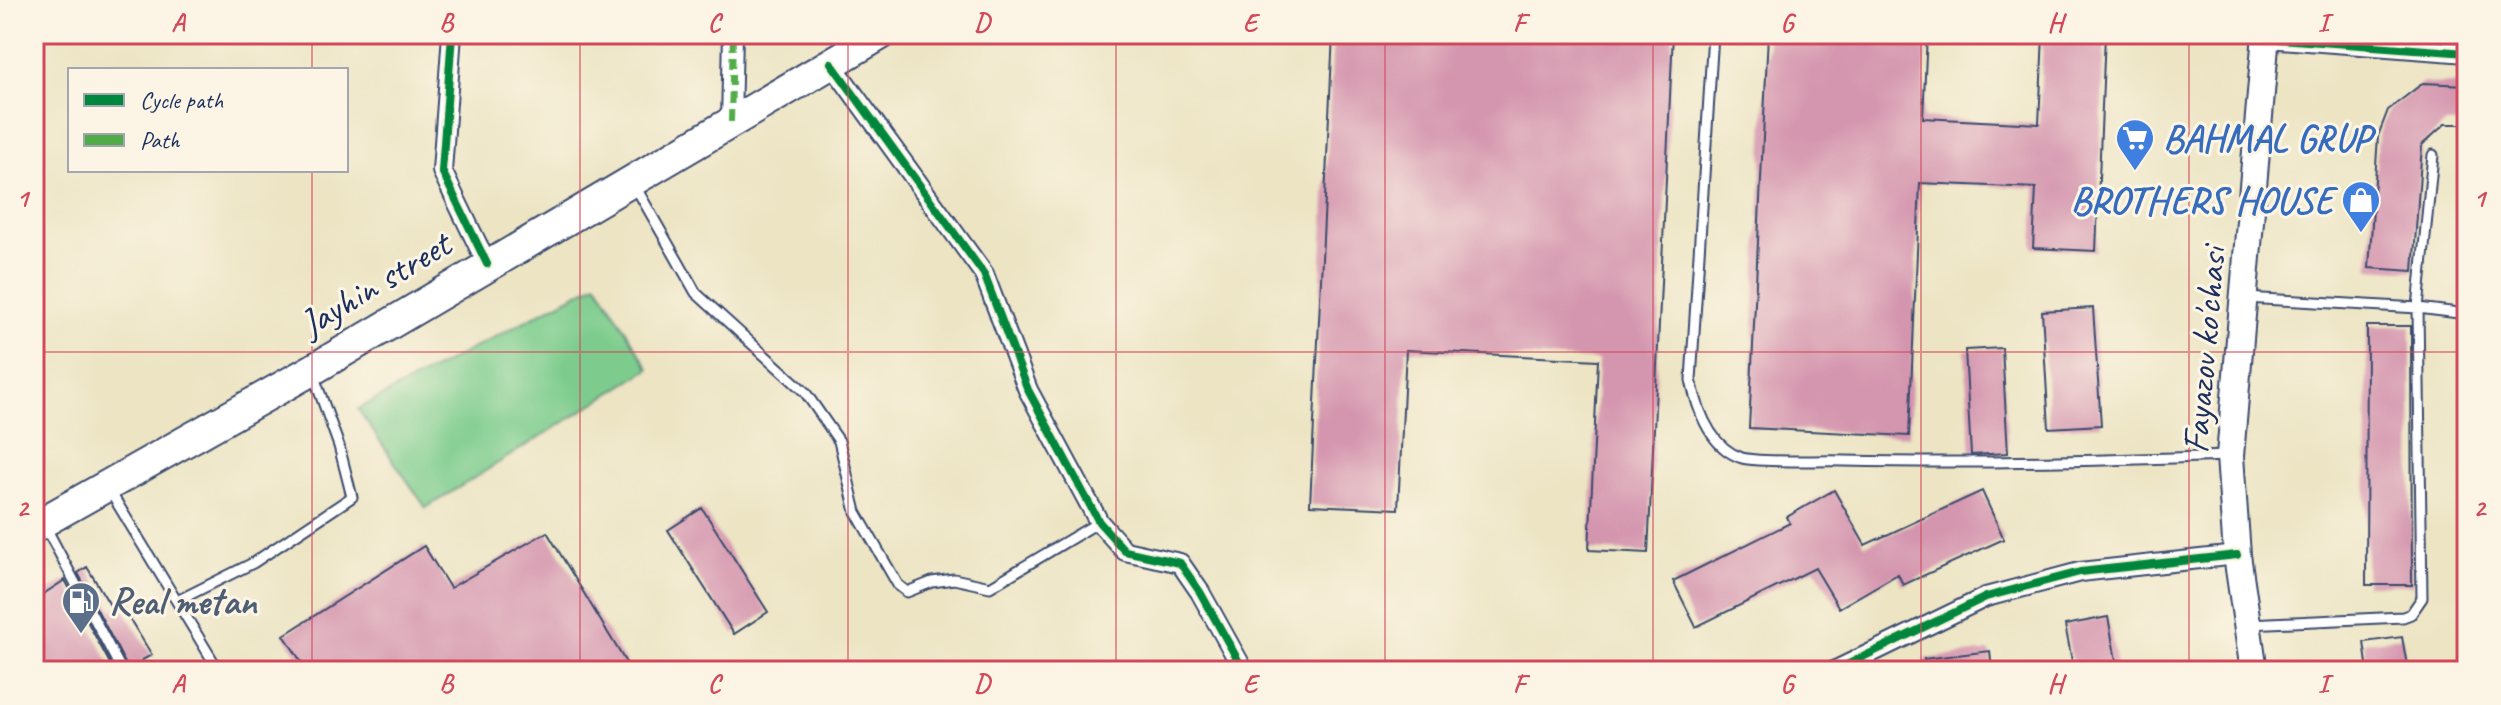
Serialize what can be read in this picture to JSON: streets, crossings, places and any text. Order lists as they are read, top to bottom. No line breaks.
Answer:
{"streets":{"main road":["Jayhin street","Fayazov ko'chasi"]},"places":{"supermarket":["BAHMAL GRUP"],"shop":["BROTHERS HOUSE"],"fuel station":["Real metan"]},"legend":["Cycle path","Path"],"grid":{"columns":["A","B","C","D","E","F","G","H","I"],"rows":["1","2"]}}
